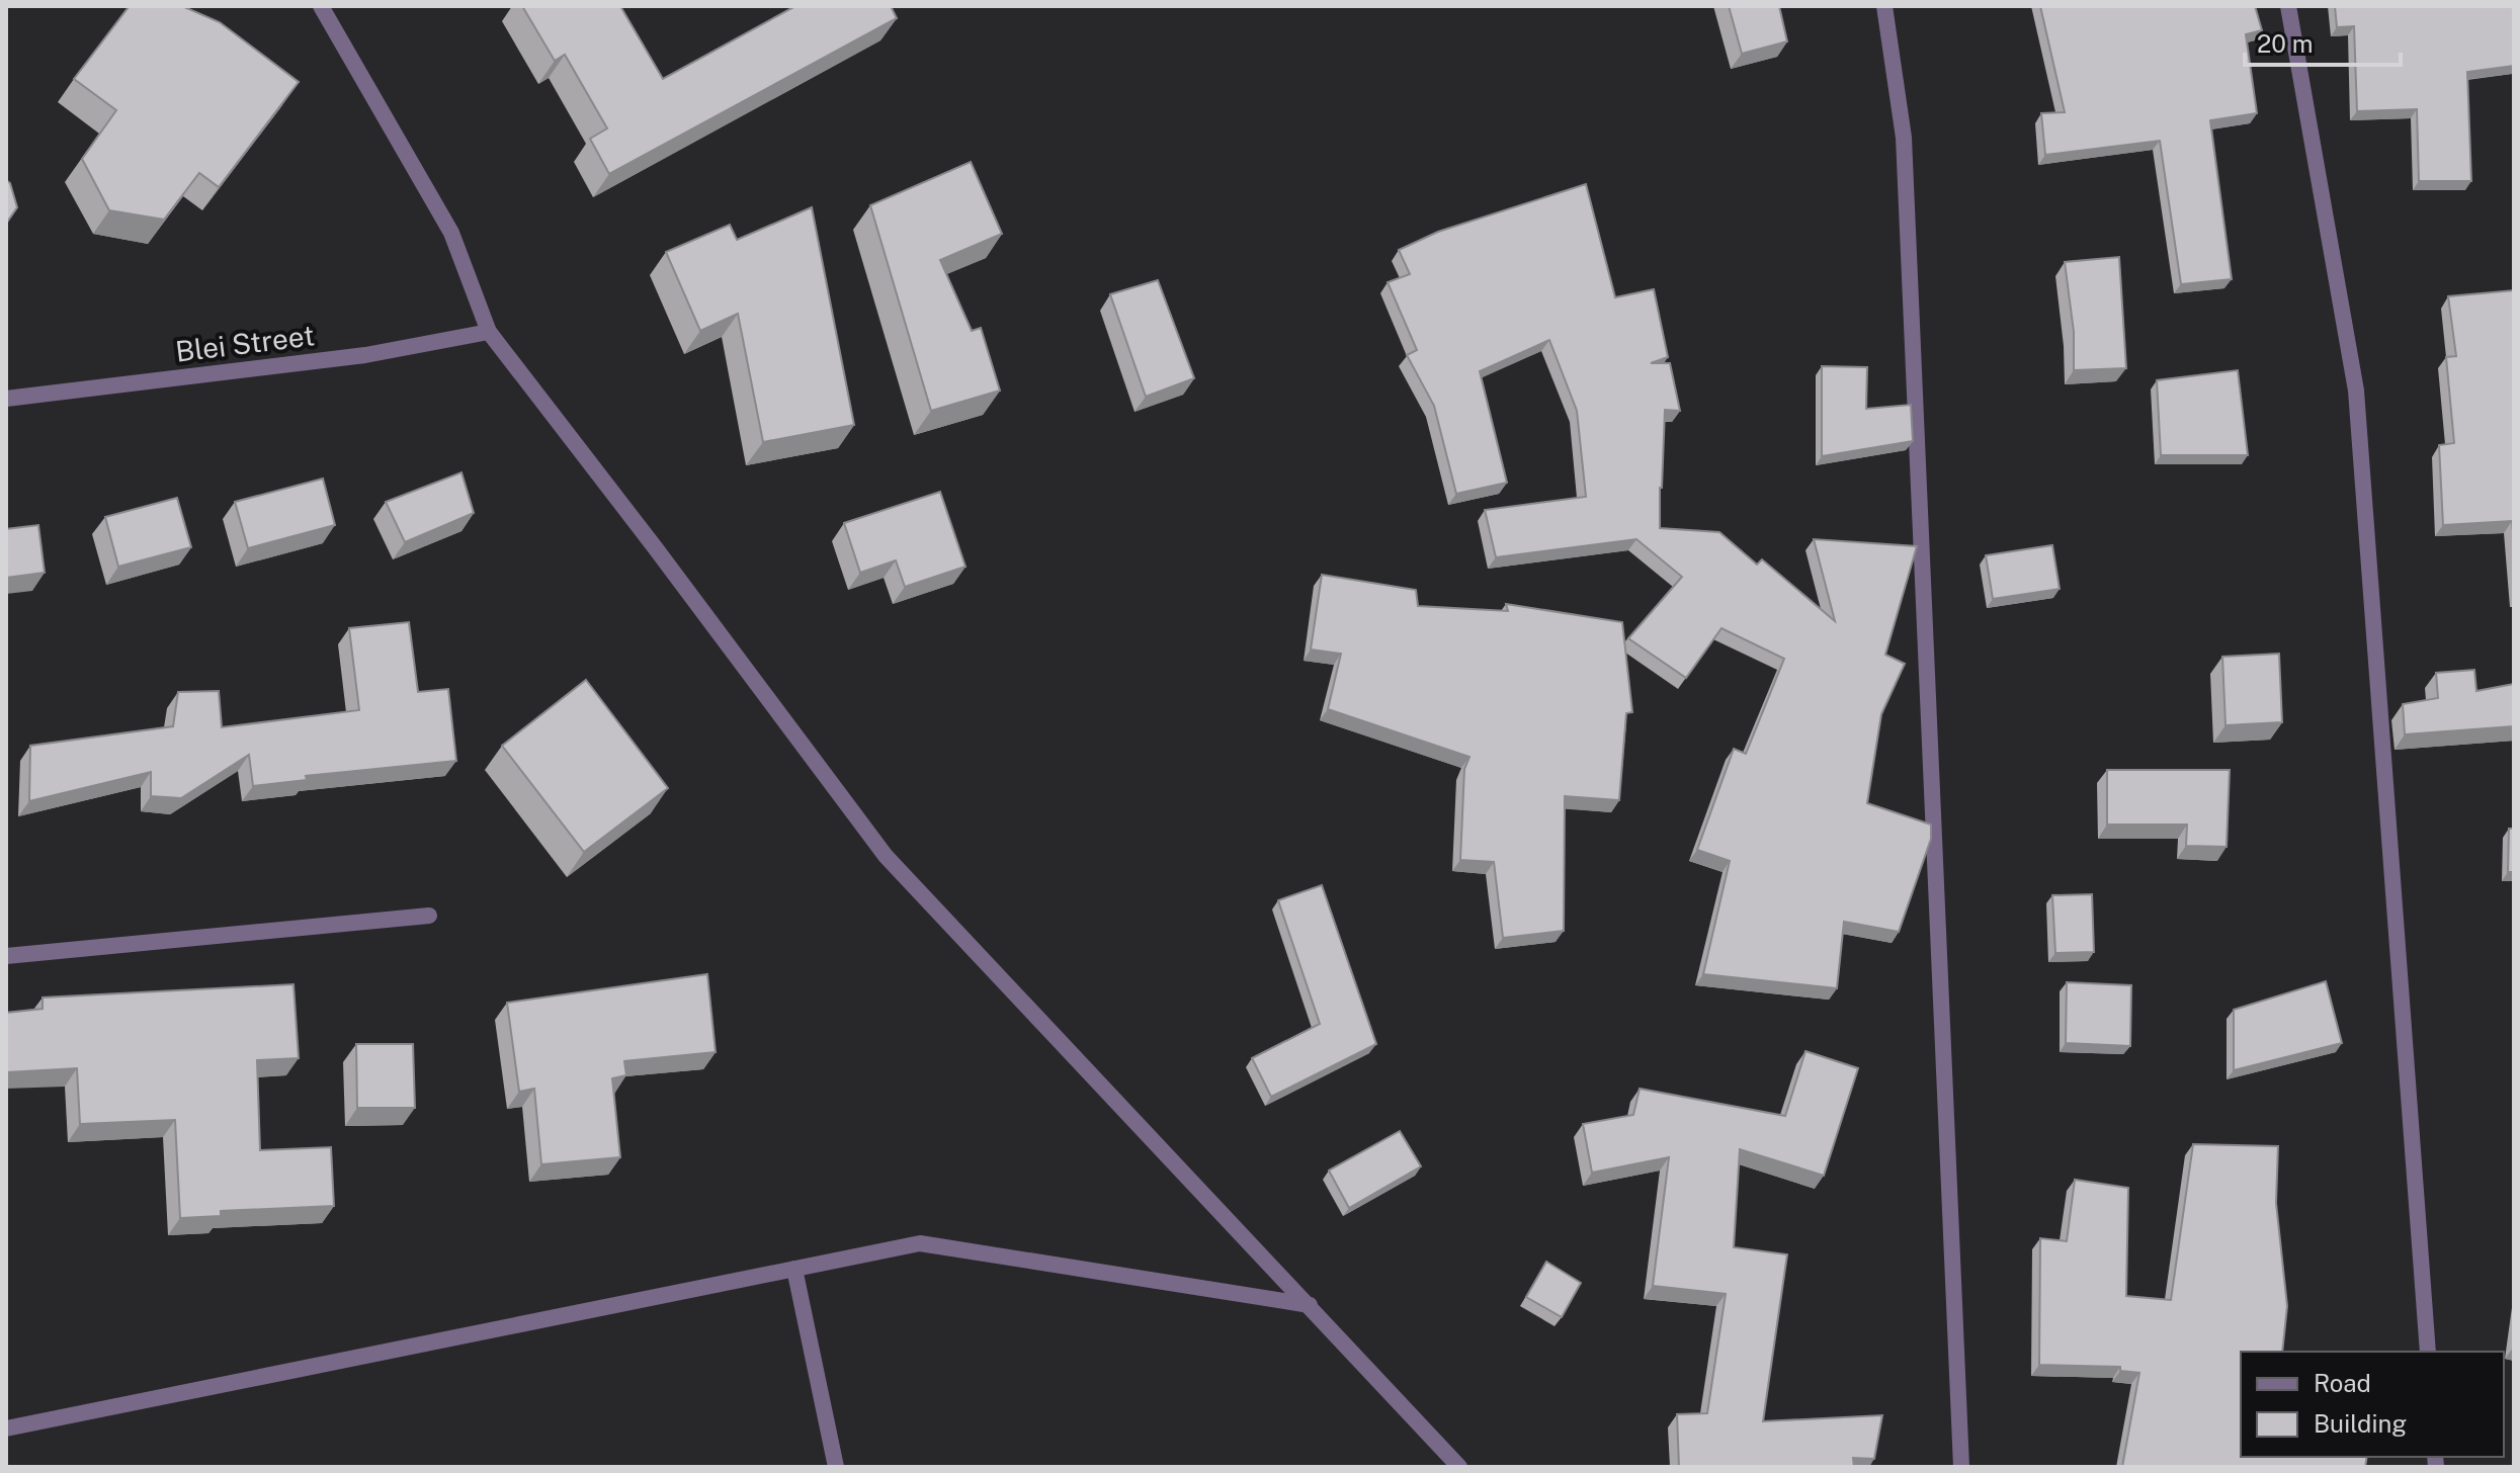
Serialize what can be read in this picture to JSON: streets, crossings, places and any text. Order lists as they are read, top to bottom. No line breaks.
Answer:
{"streets":{"street":["Blei Street"]},"legend":["Road","Building"],"scale_bar":"20 m"}
